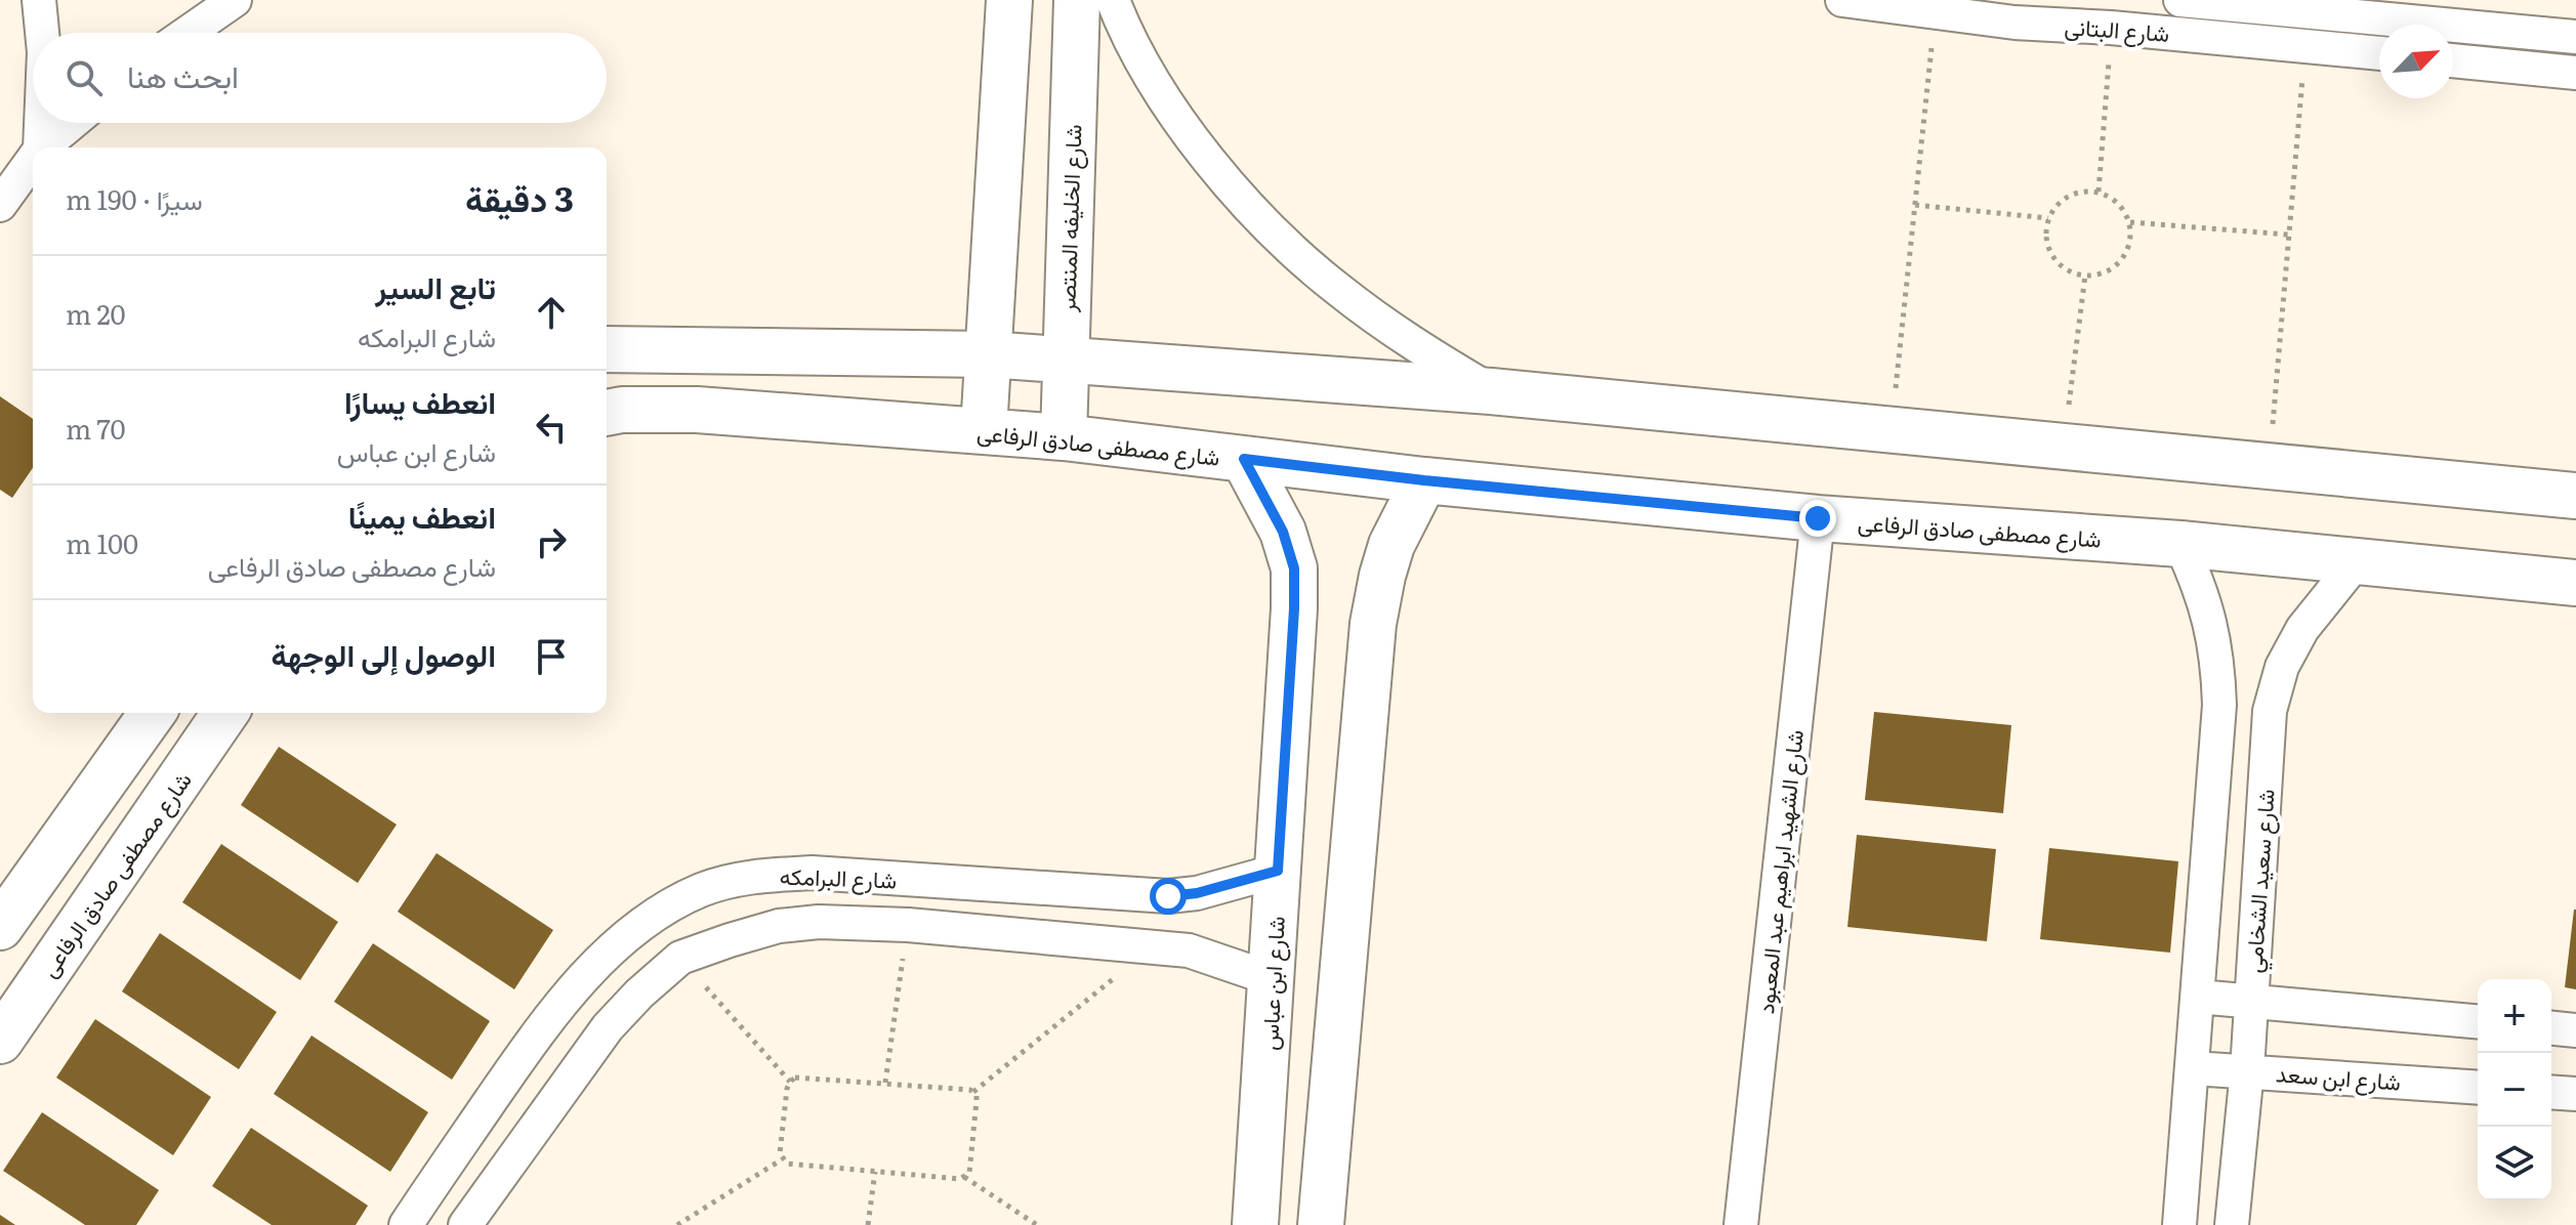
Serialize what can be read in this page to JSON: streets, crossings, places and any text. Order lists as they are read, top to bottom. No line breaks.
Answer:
{"streets":{"street":["شارع البتانى","شارع الخليفه المنتصر","شارع مصطفى صادق الرفاعى","شارع الشهيد ابراهيم عبد المعبود","شارع البرامكه","شارع سعيد الشخامي","شارع ابن عباس","شارع ابن سعد"]},"crossings":[["شارع الخليفه المنتصر","شارع مصطفى صادق الرفاعى"],["شارع مصطفى صادق الرفاعى","شارع الشهيد ابراهيم عبد المعبود"],["شارع مصطفى صادق الرفاعى","شارع سعيد الشخامي"],["شارع مصطفى صادق الرفاعى","شارع ابن عباس"],["شارع البرامكه","شارع ابن عباس"],["شارع سعيد الشخامي","شارع ابن سعد"]],"north":"top right","page":{"search":"ابحث هنا","heading":["3 دقيقة","سيرًا · 190 m"],"list":[["تابع السير","شارع البرامكه","20 m"],["انعطف يسارًا","شارع ابن عباس","70 m"],["انعطف يمينًا","شارع مصطفى صادق الرفاعى","100 m"],"الوصول إلى الوجهة"],"map_buttons":["+","−"]}}
